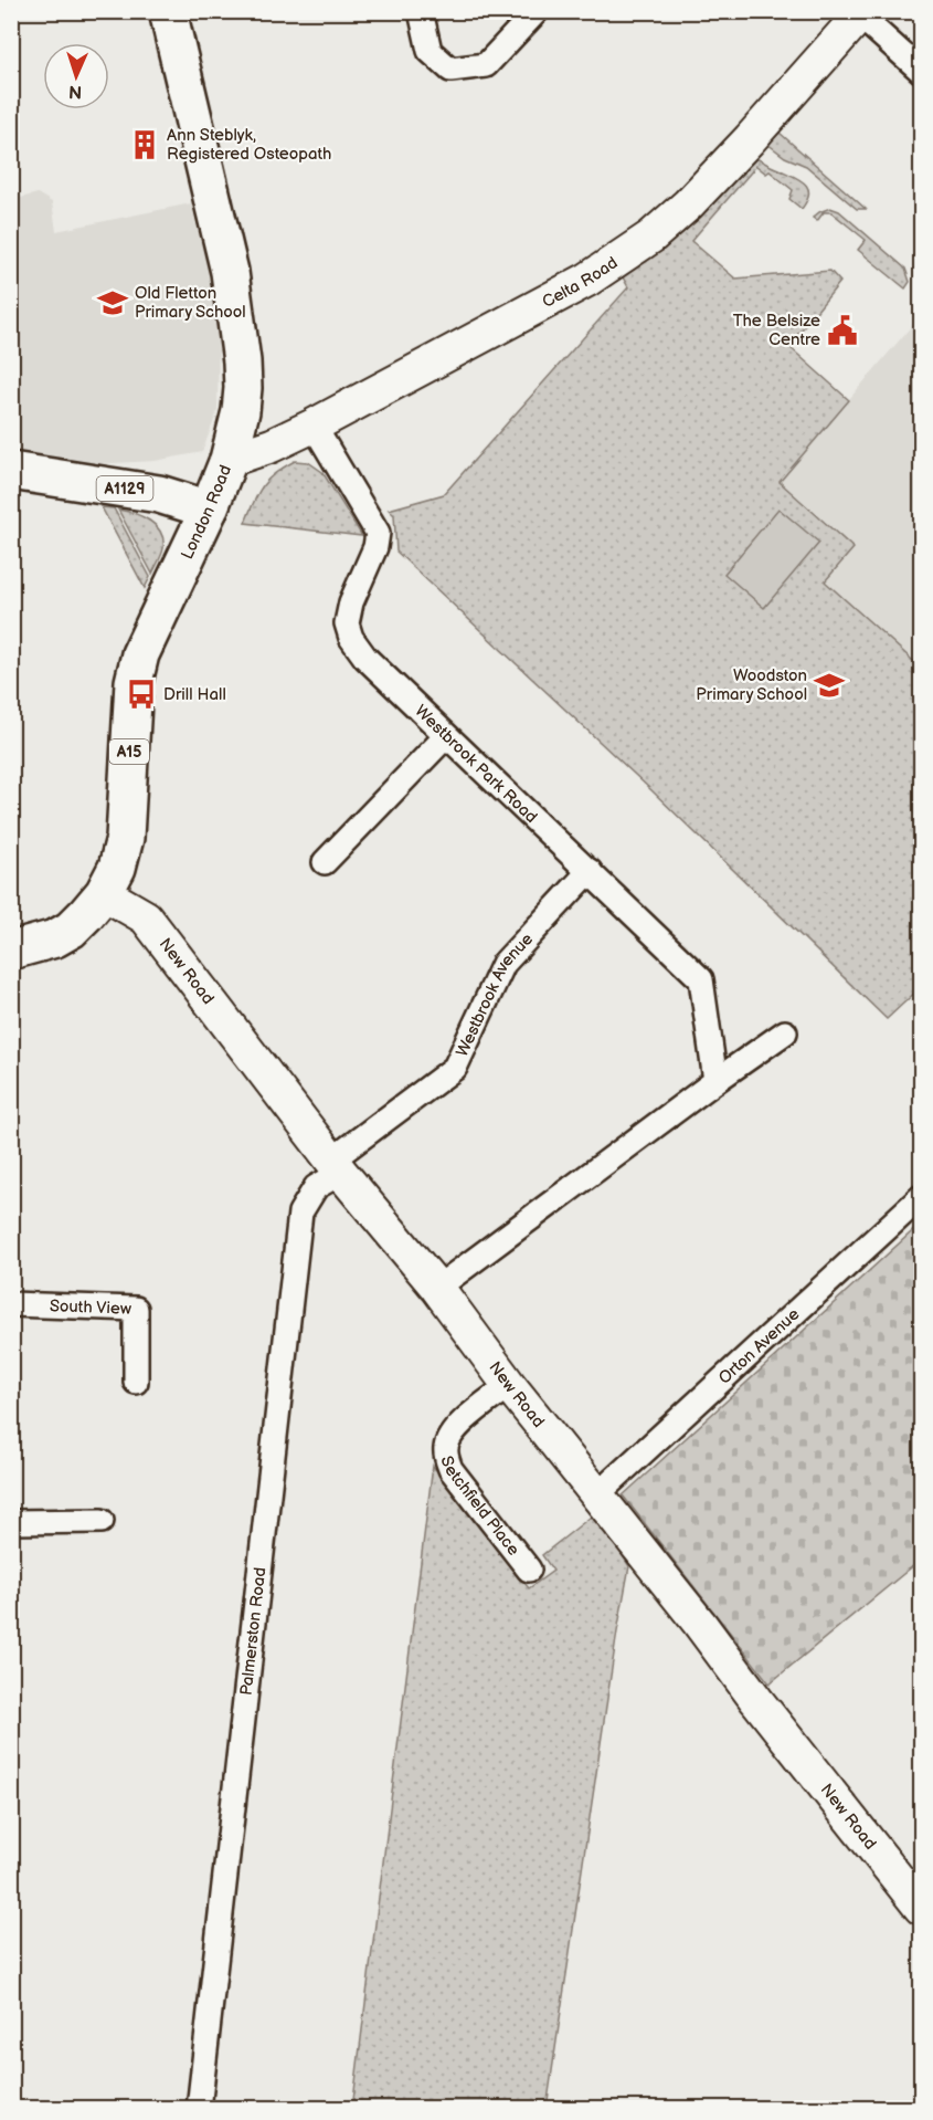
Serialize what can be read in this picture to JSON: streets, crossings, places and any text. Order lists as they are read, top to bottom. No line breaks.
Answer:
{"streets":{"main road":["A1129","London Road","A15"],"street":["Celta Road","Westbrook Park Road","New Road","Westbrook Avenue","South View","Orton Avenue","Setchfield Place","Palmerston Road"]},"crossings":[["Celta Road","London Road"],["Celta Road","Westbrook Park Road"],["A1129","London Road"],["London Road","New Road"],["Westbrook Park Road","Westbrook Avenue"],["New Road","Westbrook Avenue"],["New Road","Orton Avenue"],["New Road","Setchfield Place"],["New Road","Palmerston Road"],["Westbrook Avenue","Palmerston Road"]],"places":{"building":["Ann Steblyk, Registered Osteopath"],"school or university":["Old Fletton Primary School","Woodston Primary School"],"public building":["The Belsize Centre"],"bus stop":["Drill Hall"]},"north":"bottom"}
